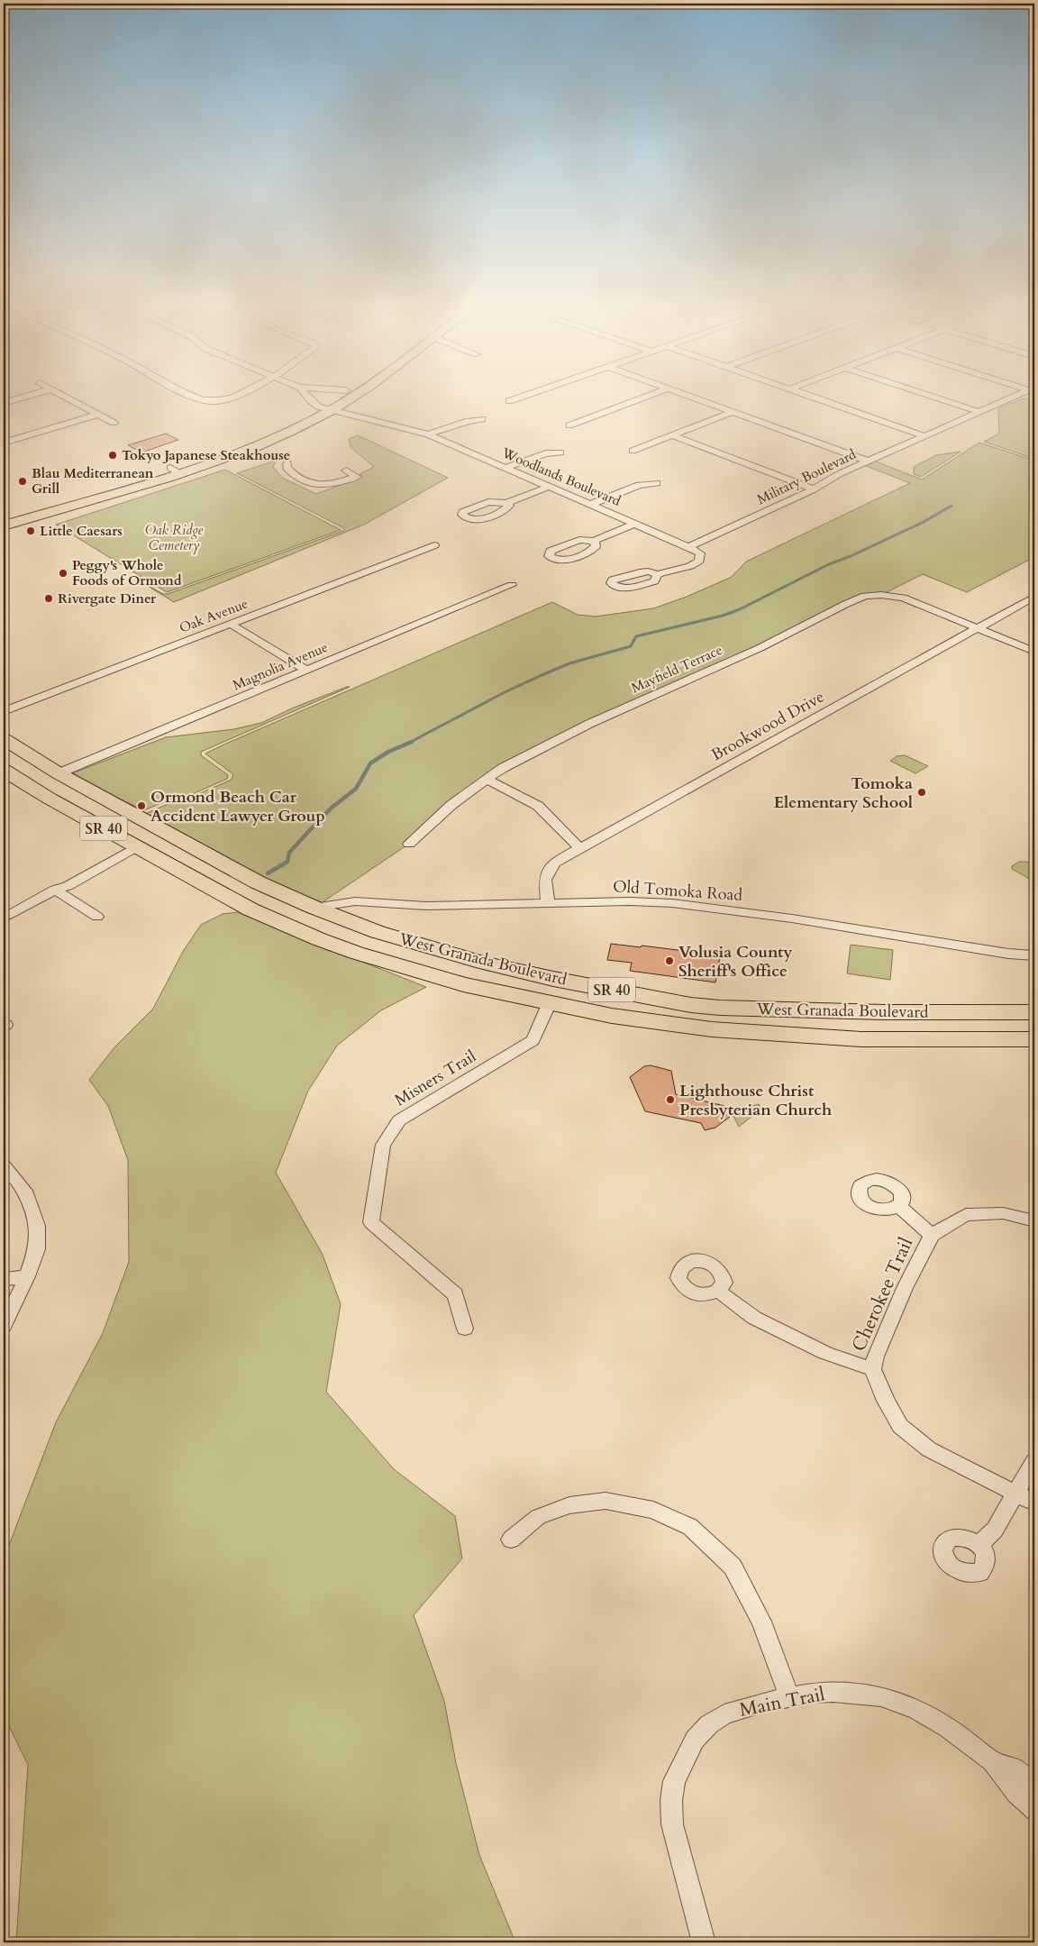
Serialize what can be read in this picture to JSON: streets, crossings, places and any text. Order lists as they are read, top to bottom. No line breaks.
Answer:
{"streets":{"main road":["SR 40","West Granada Boulevard"],"street":["Woodlands Boulevard","Military Boulevard","Oak Avenue","Magnolia Avenue","Mayfield Terrace","Brookwood Drive","Old Tomoka Road","Misners Trail","Cherokee Trail","Main Trail"]},"crossings":[["Woodlands Boulevard","Military Boulevard"],["Magnolia Avenue","West Granada Boulevard"],["Mayfield Terrace","Brookwood Drive"],["Brookwood Drive","Old Tomoka Road"],["Old Tomoka Road","West Granada Boulevard"],["West Granada Boulevard","Misners Trail"]],"parks":["Oak Ridge Cemetery"],"places":["Tokyo Japanese Steakhouse","Blau Mediterranean Grill","Little Caesars","Peggy's Whole Foods of Ormond","Rivergate Diner","Tomoka Elementary School","Ormond Beach Car Accident Lawyer Group","Volusia County Sheriff's Office","Lighthouse Christ Presbyterian Church"]}
